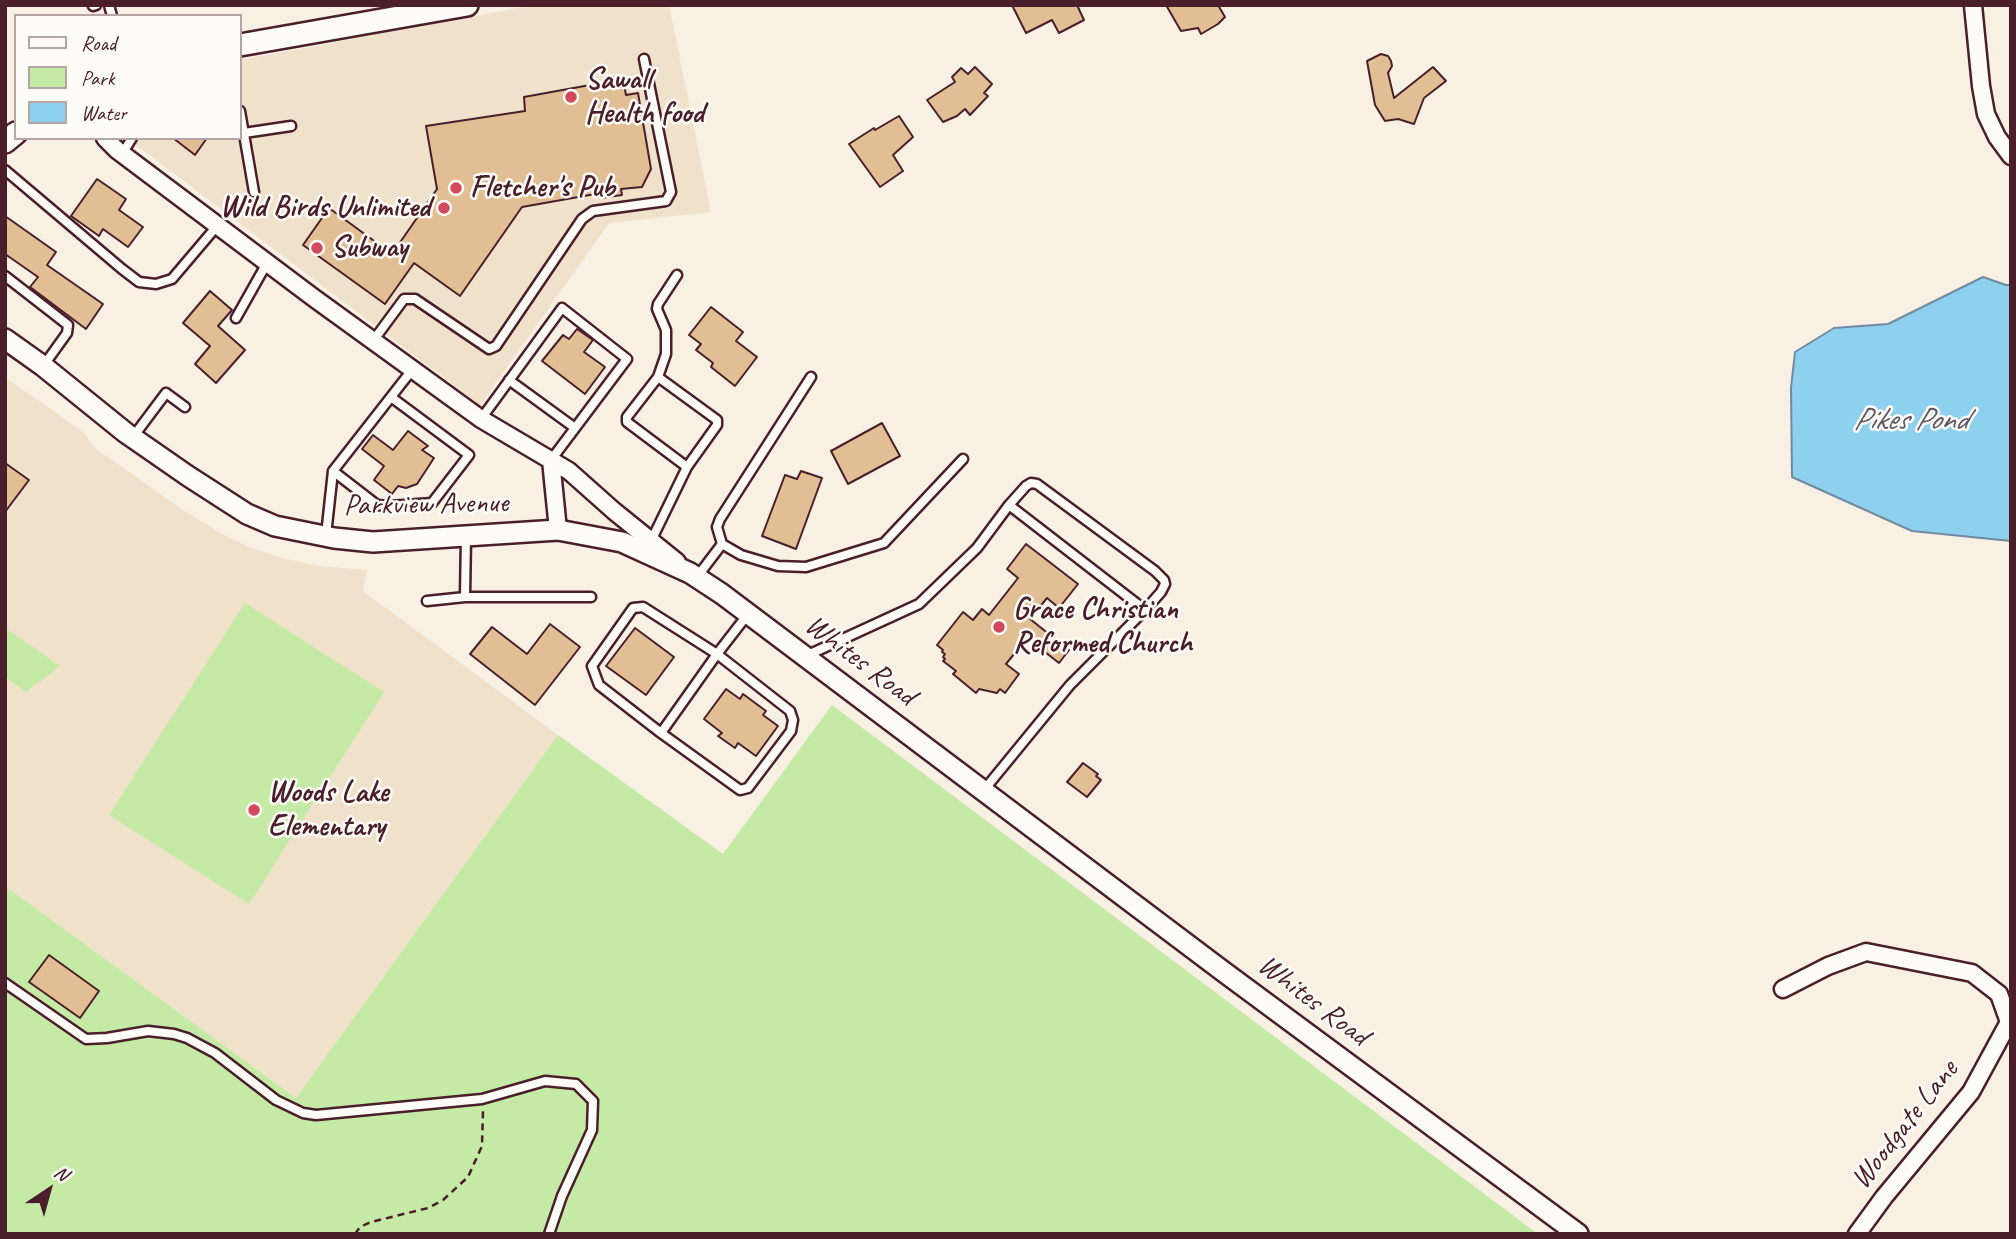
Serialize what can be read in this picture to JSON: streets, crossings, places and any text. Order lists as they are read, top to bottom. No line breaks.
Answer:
{"streets":{"street":["Parkview Avenue","Whites Road","Woodgate Lane"]},"crossings":[["Parkview Avenue","Whites Road"]],"water":["Pikes Pond"],"places":["Sawall Health food","Fletcher's Pub","Wild Birds Unlimited","Subway","Grace Christian Reformed Church","Woods Lake Elementary"],"legend":["Road","Park","Water"],"north":"top right"}
